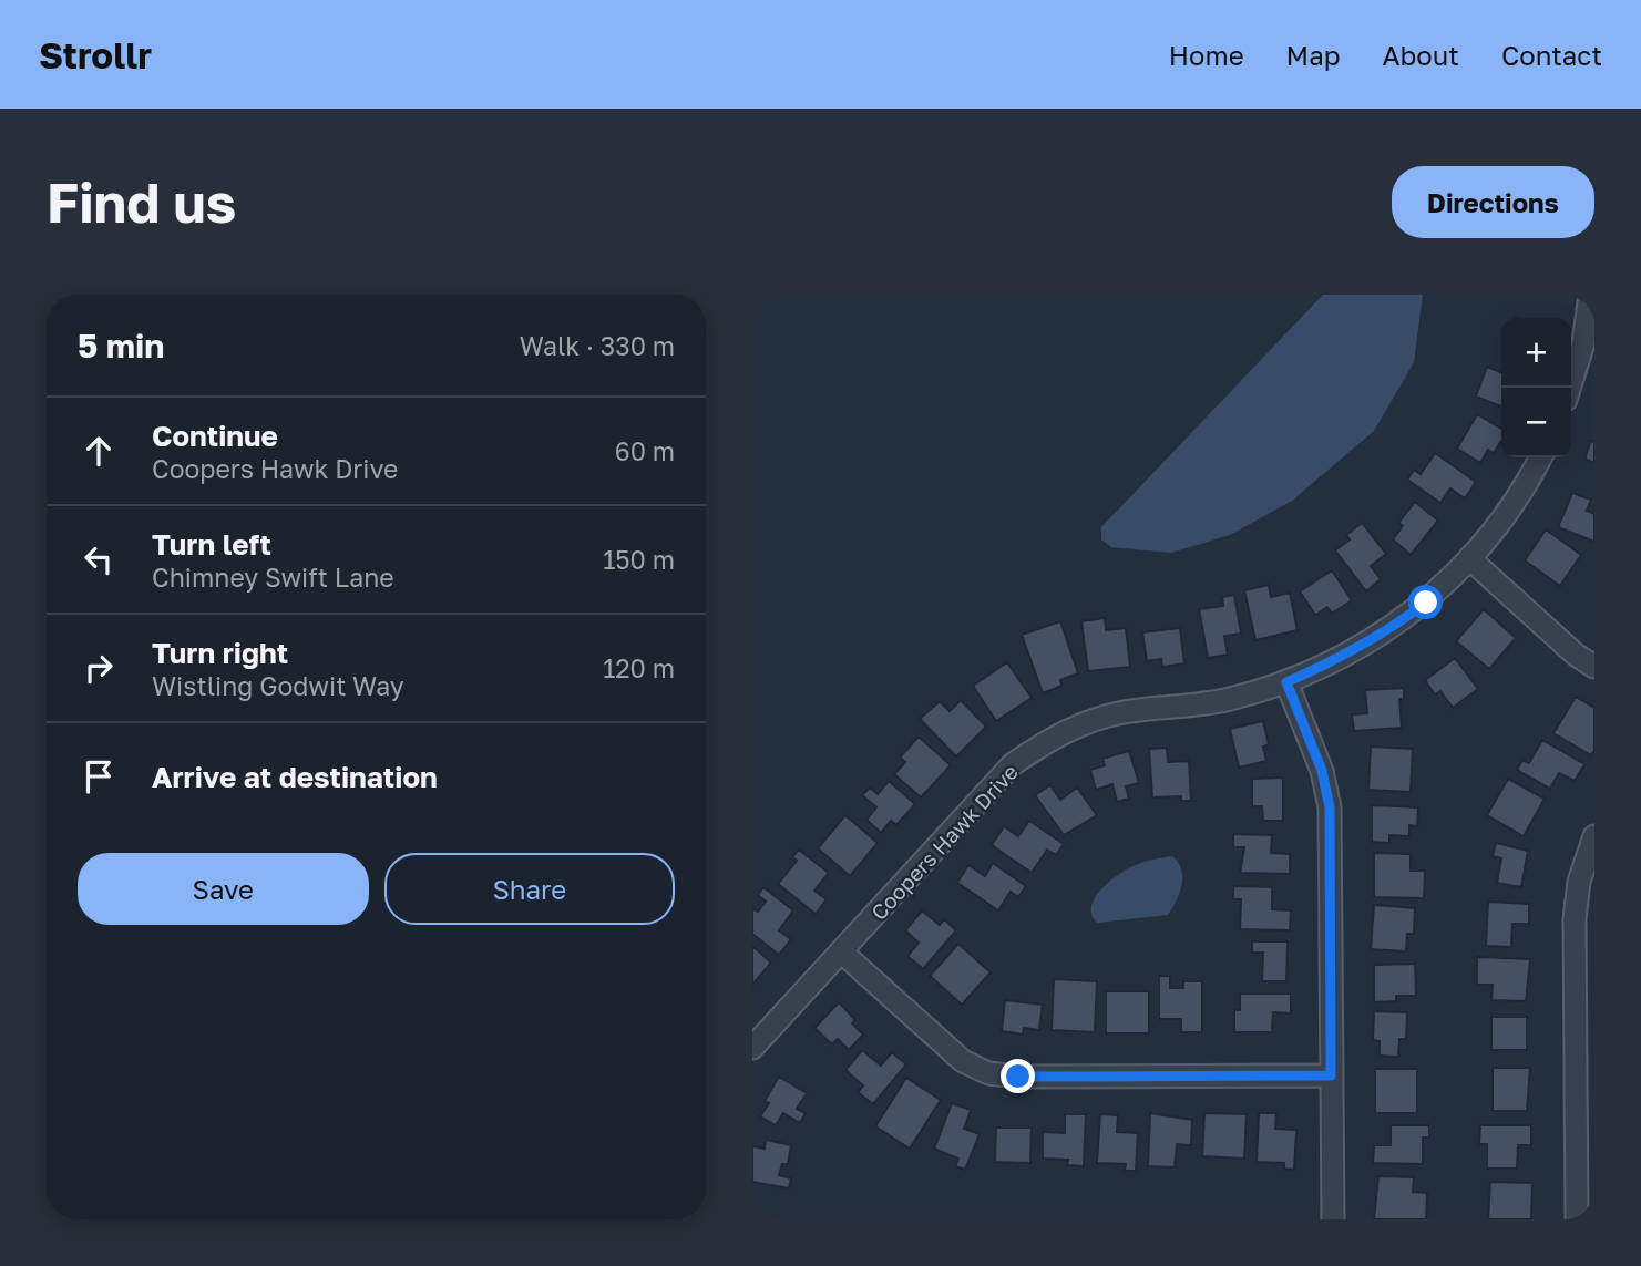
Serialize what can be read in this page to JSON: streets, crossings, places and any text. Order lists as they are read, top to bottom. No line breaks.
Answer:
{"streets":{"street":["Coopers Hawk Drive"]},"page":{"header":"Strollr","nav":["Home","Map","About","Contact"],"buttons":["Directions",["Save","Share"]],"title":"Find us","heading":["5 min","Walk · 330 m"],"map_buttons":["+","−"],"list":[["Continue","Coopers Hawk Drive","60 m"],["Turn left","Chimney Swift Lane","150 m"],["Turn right","Wistling Godwit Way","120 m"],"Arrive at destination"]}}
